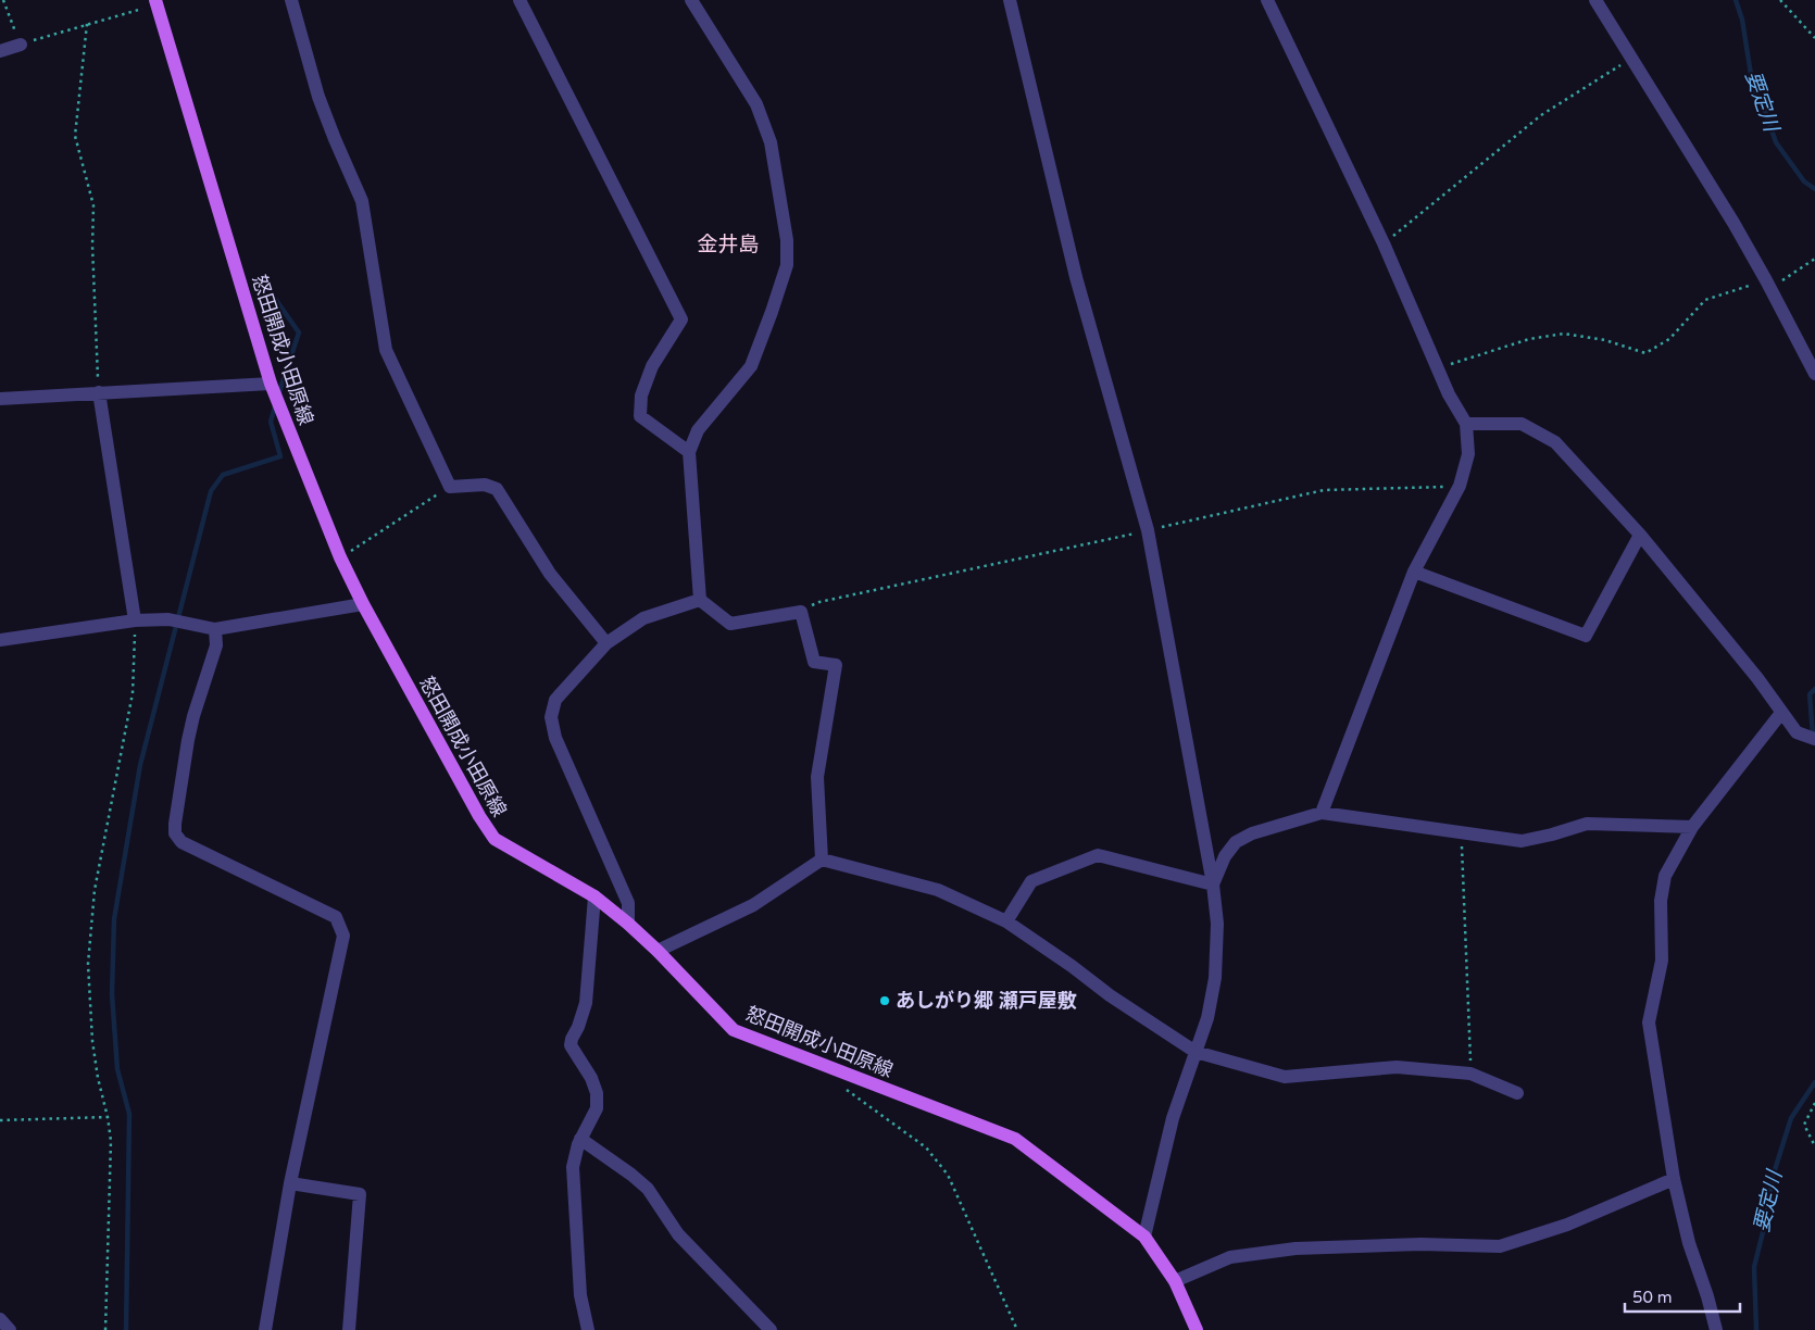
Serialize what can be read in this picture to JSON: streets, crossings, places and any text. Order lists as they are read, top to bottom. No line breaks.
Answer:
{"streets":{"main road":["怒田開成小田原線"]},"districts":["金井島"],"water":["要定川"],"places":["あしがり郷 瀬戸屋敷"],"scale_bar":"50 m"}
